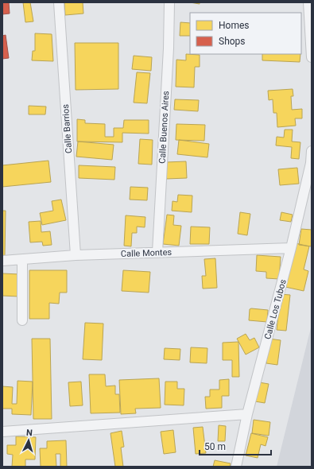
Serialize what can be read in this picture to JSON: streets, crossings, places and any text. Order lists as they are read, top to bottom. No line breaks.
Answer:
{"streets":{"street":["Calle Buenos Aires","Calle Barrios","Calle Montes","Calle Los Tubos"]},"crossings":[["Calle Buenos Aires","Calle Montes"],["Calle Barrios","Calle Montes"],["Calle Montes","Calle Los Tubos"]],"legend":["Homes","Shops"],"scale_bar":"50 m","north":"top"}
